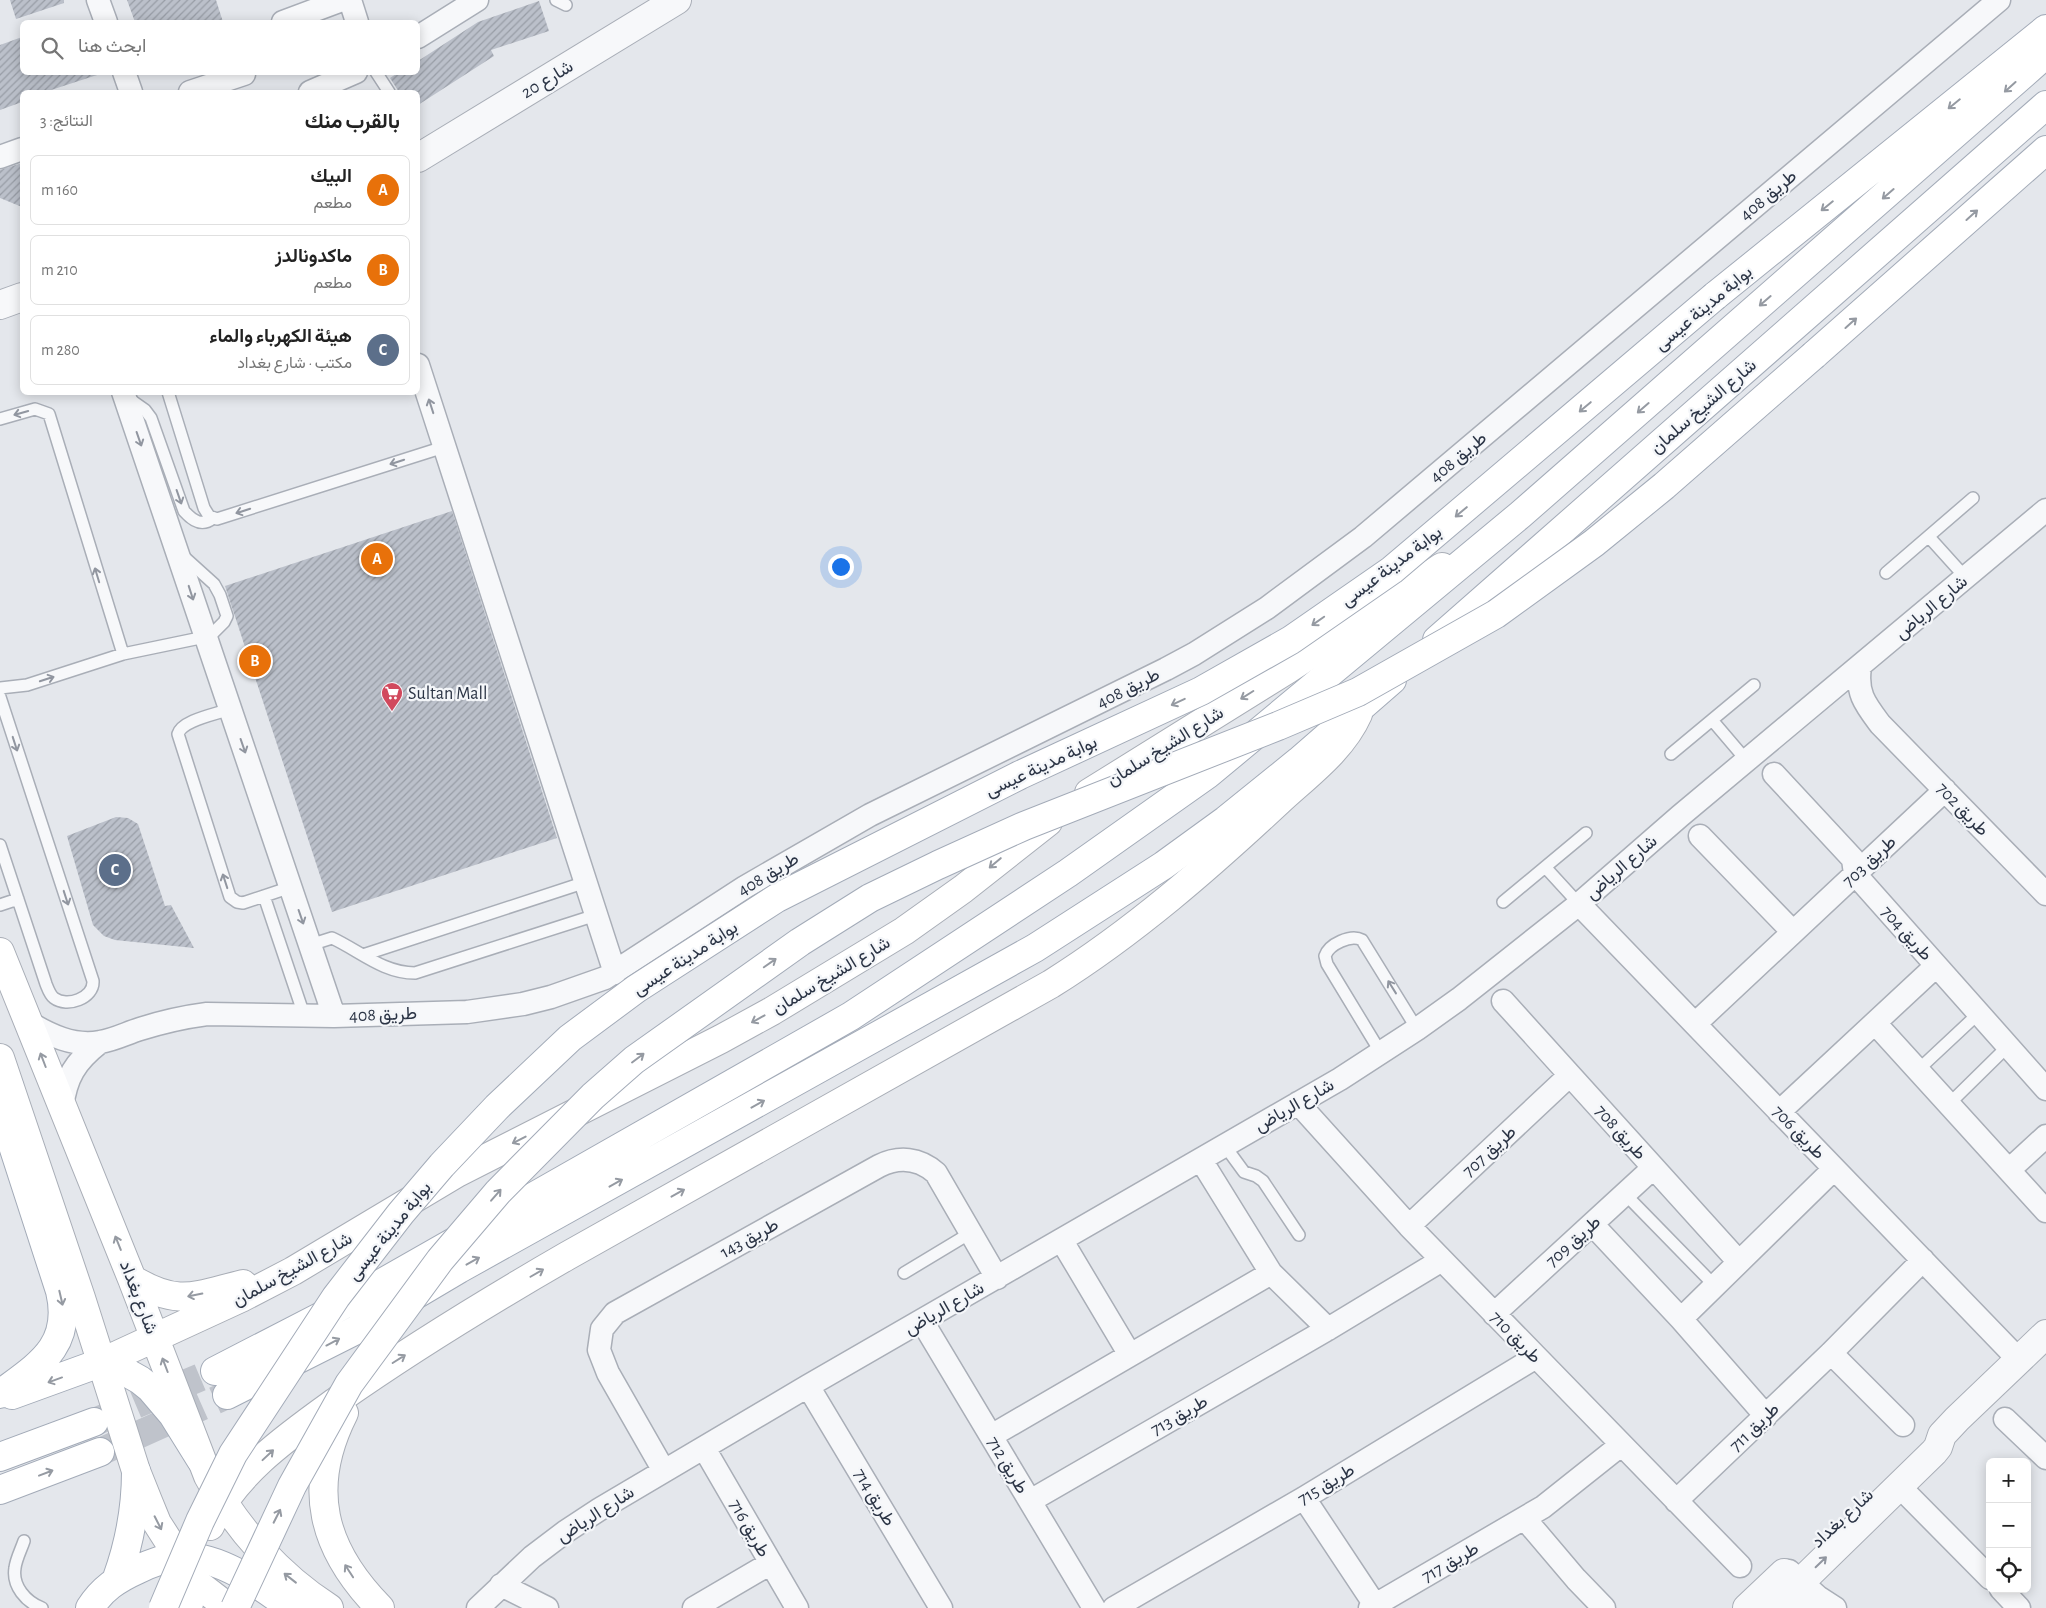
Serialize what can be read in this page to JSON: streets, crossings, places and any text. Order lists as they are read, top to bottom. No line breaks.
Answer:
{"streets":{"main road":["بوابة مدينة عيسى","شارع الشيخ سلمان","شارع بغداد"],"street":["شارع 20","طريق 408","شارع الرياض","طريق 702","طريق 703","طريق 704","طريق 708","طريق 706","طريق 707","طريق 143","طريق 709","طريق 710","طريق 713","طريق 711","طريق 712","طريق 715","طريق 714","طريق 716","طريق 717"]},"crossings":[["طريق 408","شارع بغداد"],["شارع الشيخ سلمان","شارع بغداد"],["شارع الرياض","طريق 702"],["شارع الرياض","طريق 706"],["شارع الرياض","طريق 143"],["شارع الرياض","طريق 710"],["شارع الرياض","طريق 712"],["شارع الرياض","طريق 714"],["شارع الرياض","طريق 716"],["طريق 702","طريق 703"],["طريق 703","طريق 704"],["طريق 703","طريق 706"],["طريق 708","طريق 707"],["طريق 708","طريق 709"],["طريق 706","شارع بغداد"],["طريق 706","طريق 711"],["طريق 707","طريق 710"],["طريق 709","طريق 710"],["طريق 710","طريق 713"],["طريق 710","طريق 711"],["طريق 710","طريق 715"],["طريق 710","طريق 717"],["طريق 713","طريق 712"],["طريق 715","طريق 717"]],"places":{"supermarket":["Sultan Mall"]},"page":{"search":"ابحث هنا","heading":["بالقرب منك","النتائج: 3"],"list":[{"mark":"A","name":"البيك","note":"مطعم","value":"160 m"},{"mark":"B","name":"ماكدونالدز","note":"مطعم","value":"210 m"},{"mark":"C","name":"هيئة الكهرباء والماء","note":"مكتب · شارع بغداد","value":"280 m"}],"pins":["A","B","C"],"map_buttons":["+","−"]}}
